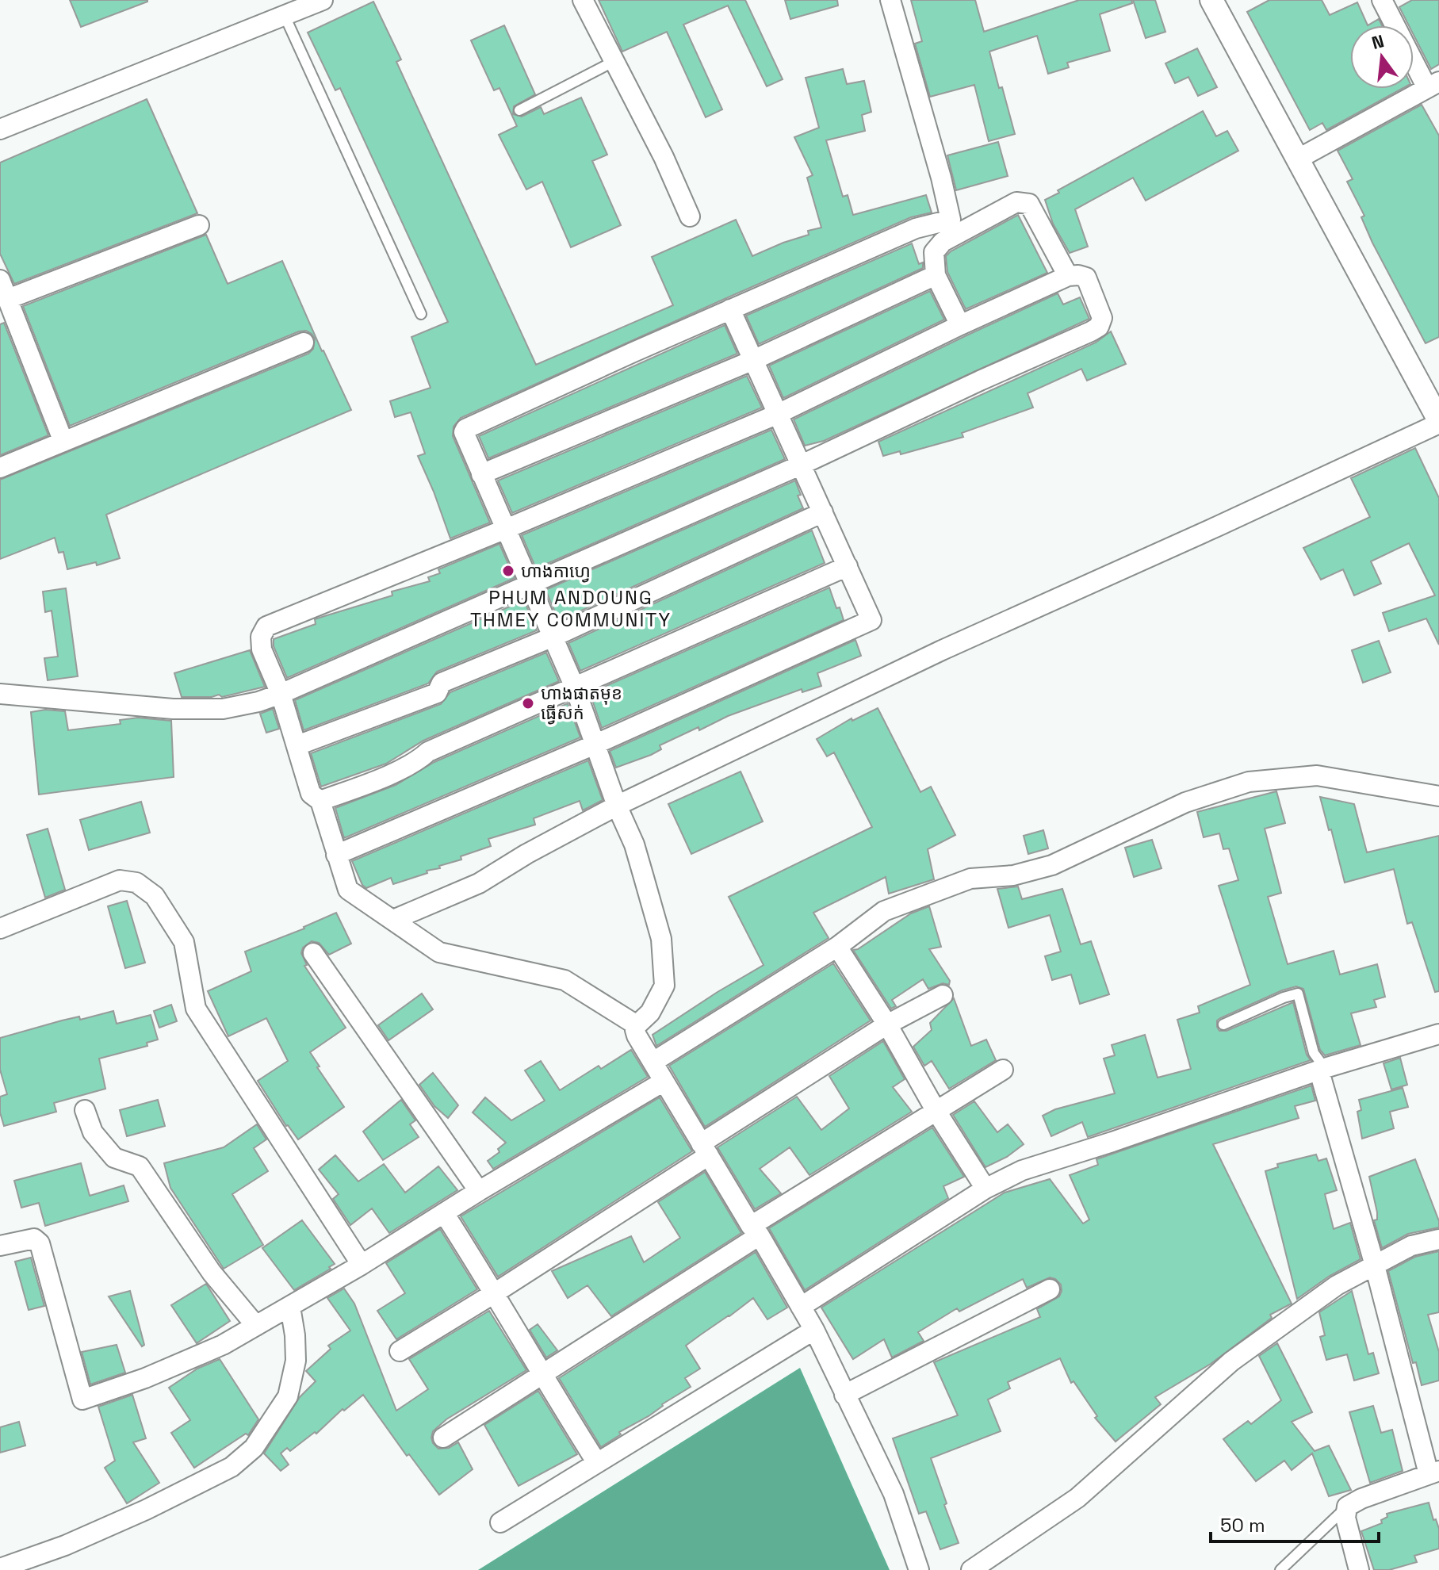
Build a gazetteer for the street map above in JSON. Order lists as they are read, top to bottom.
{
  "districts": ["PHUM ANDOUNG THMEY COMMUNITY"],
  "places": ["ហាងកាហ្វេ", "ហាងផាតមុខ ធ្វើសក់"],
  "scale_bar": "50 m",
  "north": "top"
}
